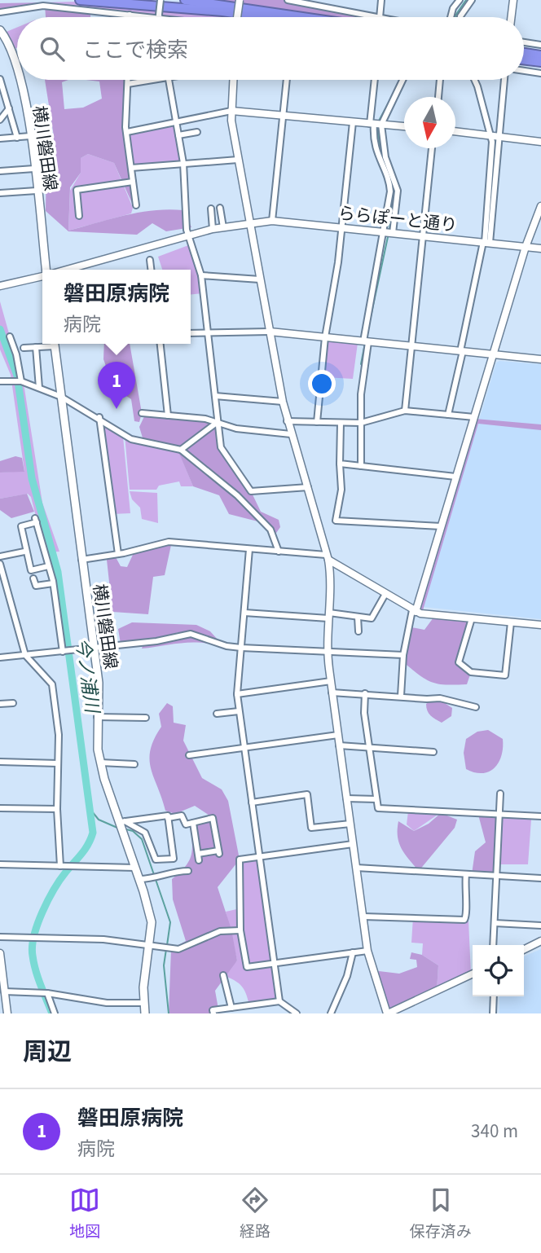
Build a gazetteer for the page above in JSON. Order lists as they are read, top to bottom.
{
  "streets": {
    "main road": ["横川磐田線"],
    "street": ["ららぽーと通り"]
  },
  "water": ["今ノ浦川"],
  "north": "bottom",
  "page": {
    "search": "ここで検索",
    "popup": ["磐田原病院", "病院"],
    "pins": "1",
    "heading": "周辺",
    "list": [
      {
        "mark": "1",
        "name": "磐田原病院",
        "note": "病院",
        "value": "340 m"
      }
    ],
    "nav": ["地図", "経路", "保存済み"]
  }
}
